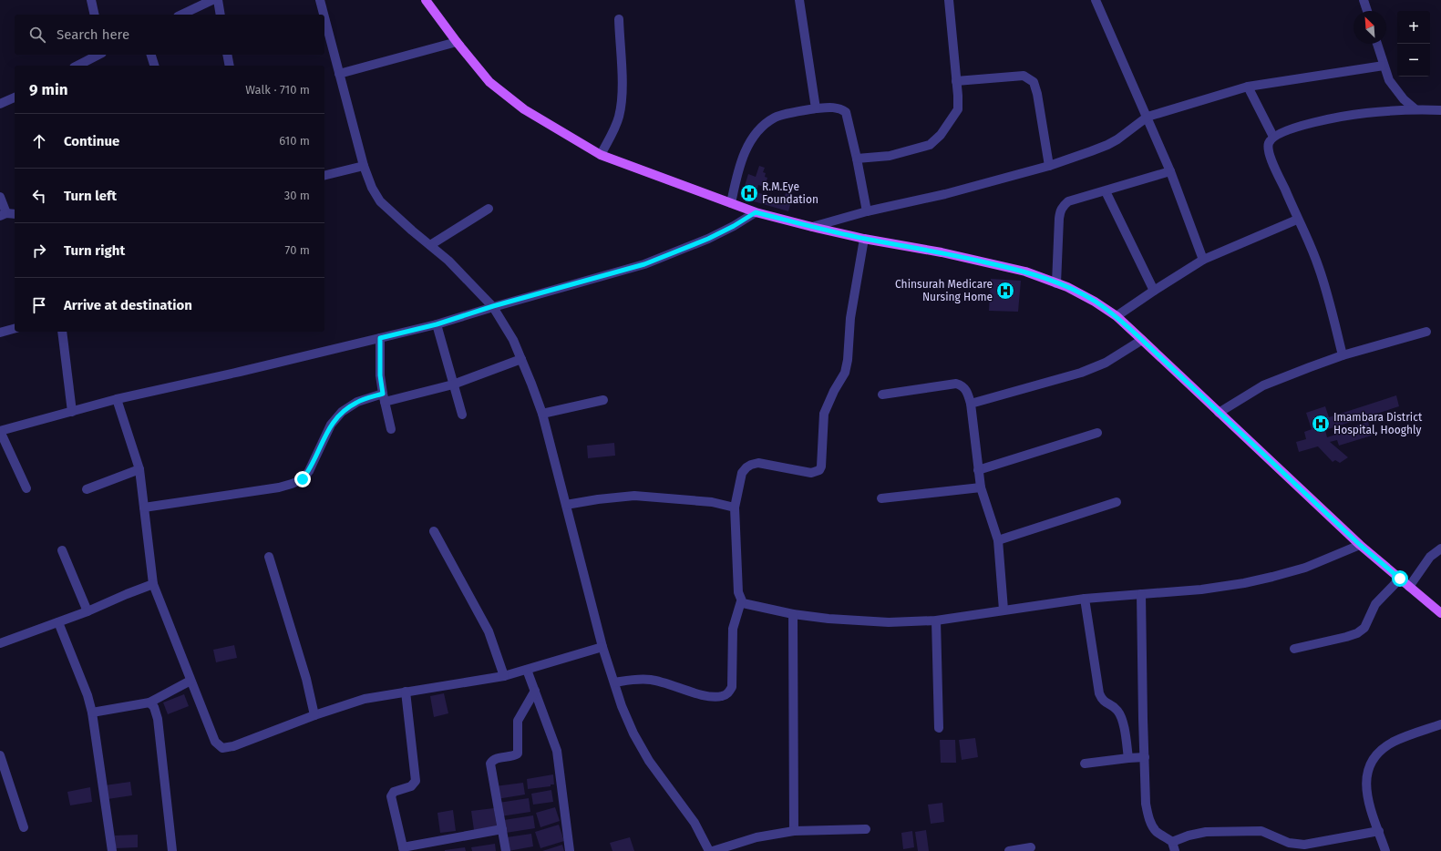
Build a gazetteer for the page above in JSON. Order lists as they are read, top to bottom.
{
  "places": {
    "hospital": ["R.M.Eye Foundation", "Chinsurah Medicare Nursing Home", "Imambara District Hospital, Hooghly"]
  },
  "north": "top left",
  "page": {
    "map_buttons": ["+", "−"],
    "search": "Search here",
    "heading": ["9 min", "Walk · 710 m"],
    "list": [
      ["Continue", "610 m"],
      ["Turn left", "30 m"],
      ["Turn right", "70 m"],
      "Arrive at destination"
    ]
  }
}
